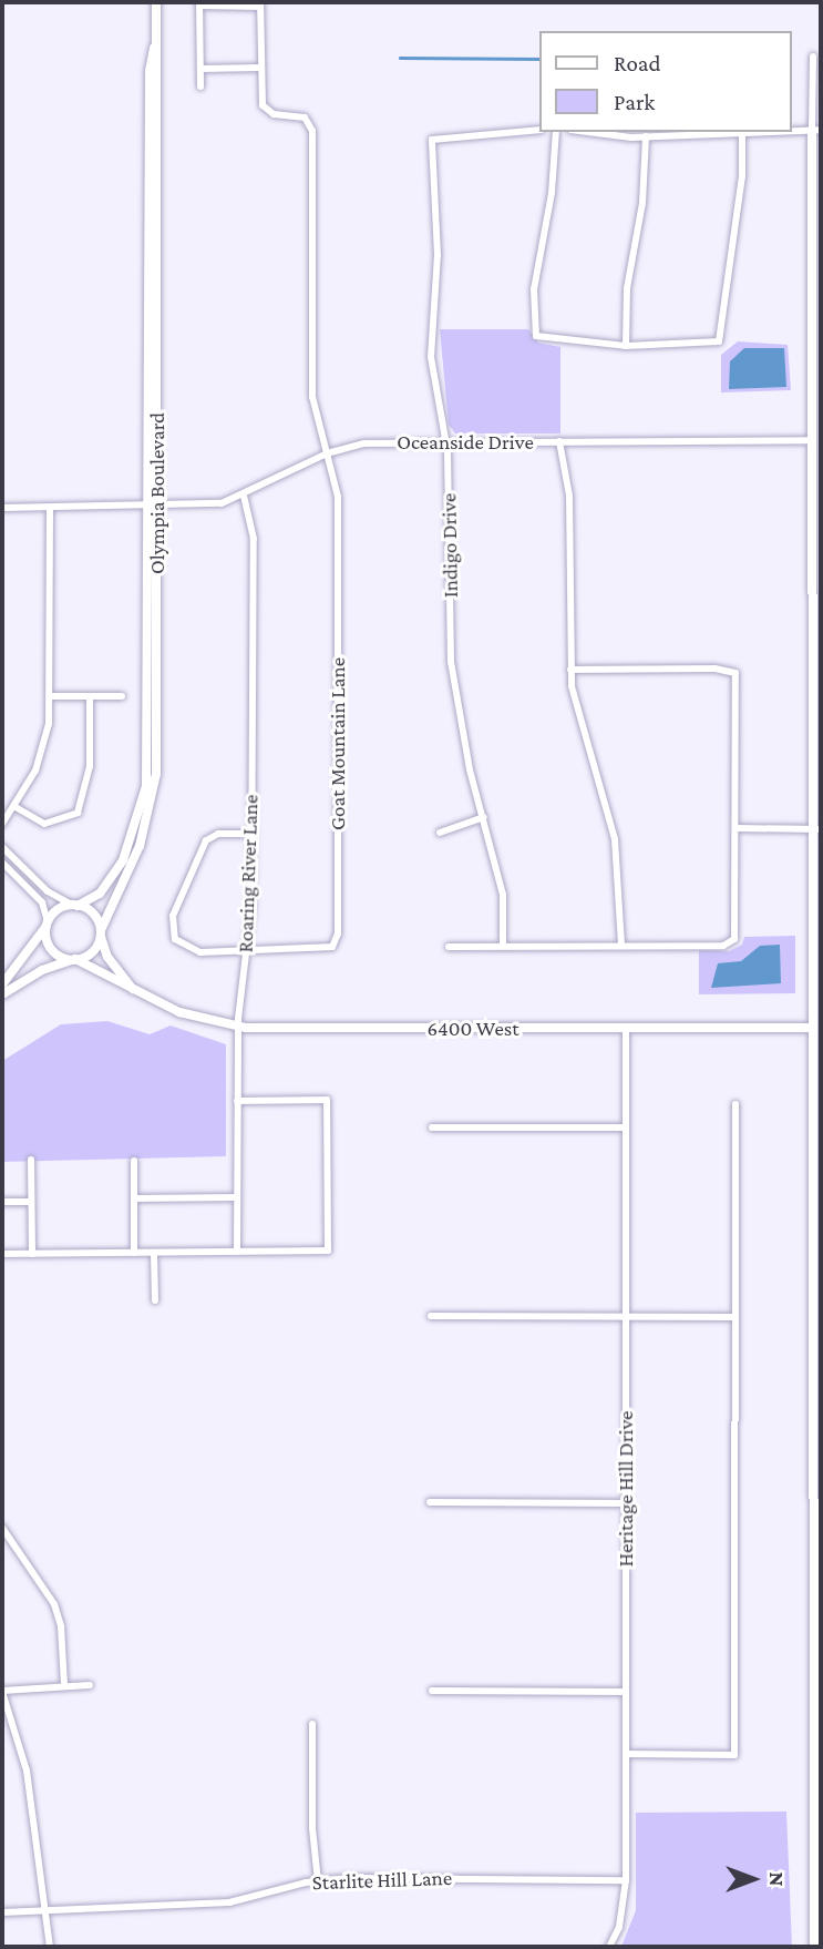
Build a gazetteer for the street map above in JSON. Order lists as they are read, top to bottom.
{
  "streets": {
    "street": [
      "Oceanside Drive",
      "Olympia Boulevard",
      "Indigo Drive",
      "Goat Mountain Lane",
      "Roaring River Lane",
      "6400 West",
      "Heritage Hill Drive",
      "Starlite Hill Lane"
    ]
  },
  "crossings": [
    ["Oceanside Drive", "Olympia Boulevard"],
    ["Oceanside Drive", "Indigo Drive"],
    ["Oceanside Drive", "Goat Mountain Lane"],
    ["Oceanside Drive", "Roaring River Lane"],
    ["Olympia Boulevard", "6400 West"],
    ["Goat Mountain Lane", "Roaring River Lane"],
    ["Roaring River Lane", "6400 West"],
    ["6400 West", "Heritage Hill Drive"],
    ["Heritage Hill Drive", "Starlite Hill Lane"]
  ],
  "legend": ["Road", "Park"],
  "north": "right"
}
